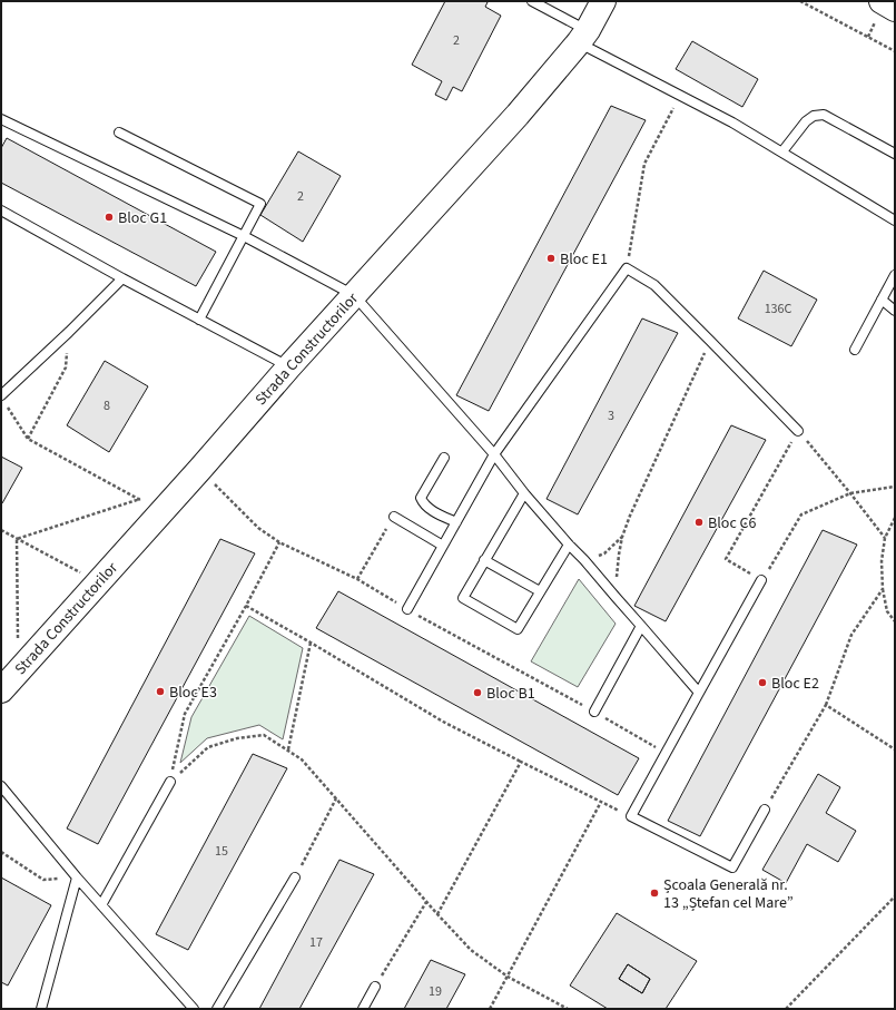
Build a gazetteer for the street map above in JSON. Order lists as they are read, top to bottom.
{
  "streets": {
    "street": ["Strada Constructorilor"]
  },
  "places": [
    "Bloc G1",
    "Bloc E1",
    "Bloc C6",
    "Bloc E2",
    "Bloc E3",
    "Bloc B1",
    "Școala Generală nr. 13 „Ștefan cel Mare”"
  ],
  "house_numbers": [
    "2",
    "2",
    "136C",
    "8",
    "3",
    "15",
    "17",
    "19"
  ]
}
